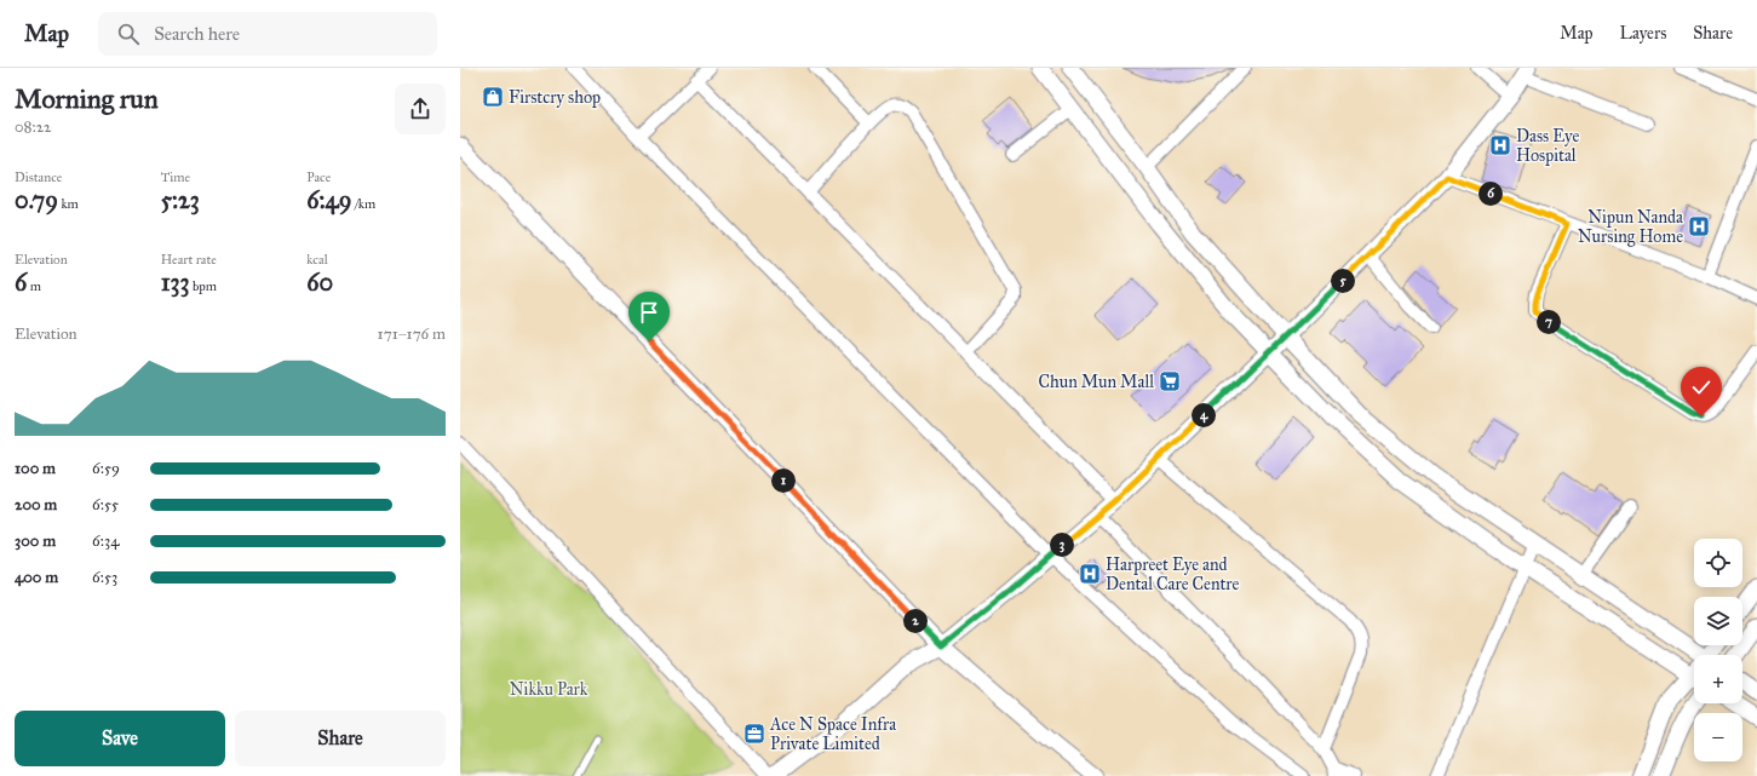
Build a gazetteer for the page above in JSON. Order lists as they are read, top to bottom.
{
  "parks": ["Nikku Park"],
  "places": {
    "shop": ["Firstcry shop"],
    "hospital": ["Dass Eye Hospital", "Nipun Nanda Nursing Home", "Harpreet Eye and Dental Care Centre"],
    "supermarket": ["Chun Mun Mall"],
    "office": ["Ace N Space Infra Private Limited"]
  },
  "page": {
    "header": "Map",
    "search": "Search here",
    "nav": ["Map", "Layers", "Share"],
    "heading": ["Morning run", "08:22"],
    "stats": [
      ["Distance", "0.79 km"],
      ["Time", "5:23"],
      ["Pace", "6:49 /km"],
      ["Elevation", "6 m"],
      ["Heart rate", "133 bpm"],
      ["kcal", "60"]
    ],
    "pins": [
      "6",
      "5",
      "7",
      "4",
      "1",
      "3",
      "2"
    ],
    "chart": ["Elevation", "171–176 m"],
    "list": [
      {
        "name": "100 m",
        "note": "6:59"
      },
      {
        "name": "200 m",
        "note": "6:55"
      },
      {
        "name": "300 m",
        "note": "6:34"
      },
      {
        "name": "400 m",
        "note": "6:53"
      }
    ],
    "map_buttons": ["+", "−"],
    "buttons": ["Save", "Share"]
  }
}
